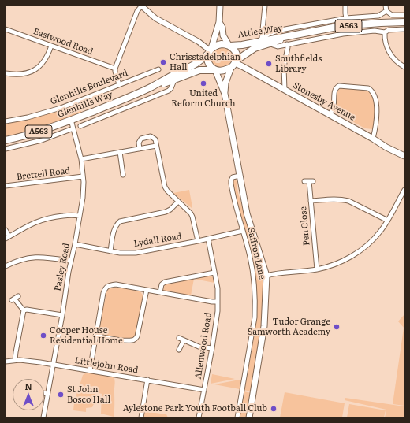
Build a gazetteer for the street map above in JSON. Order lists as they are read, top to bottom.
{
  "streets": {
    "highway": ["A563", "Attlee Way", "Glenhills Way"],
    "main road": ["Stonesby Avenue", "Saffron Lane"],
    "street": [
      "Eastwood Road",
      "Glenhills Boulevard",
      "Brettell Road",
      "Pen Close",
      "Lydall Road",
      "Pasley Road",
      "Allenwood Road",
      "Littlejohn Road"
    ]
  },
  "crossings": [
    ["A563", "Attlee Way"],
    ["A563", "Stonesby Avenue"],
    ["A563", "Glenhills Way"],
    ["A563", "Saffron Lane"],
    ["Attlee Way", "Stonesby Avenue"],
    ["Attlee Way", "Glenhills Way"],
    ["Attlee Way", "Saffron Lane"],
    ["Stonesby Avenue", "Glenhills Way"],
    ["Stonesby Avenue", "Saffron Lane"],
    ["Glenhills Way", "Saffron Lane"],
    ["Glenhills Way", "Pasley Road"],
    ["Brettell Road", "Pasley Road"],
    ["Lydall Road", "Saffron Lane"],
    ["Lydall Road", "Pasley Road"],
    ["Lydall Road", "Allenwood Road"],
    ["Pasley Road", "Littlejohn Road"],
    ["Allenwood Road", "Littlejohn Road"]
  ],
  "places": [
    "Chrisstadelphian Hall",
    "Southfields Library",
    "United Reform Church",
    "Tudor Grange Samworth Academy",
    "Cooper House Residential Home",
    "St John Bosco Hall",
    "Aylestone Park Youth Football Club"
  ],
  "north": "top"
}
